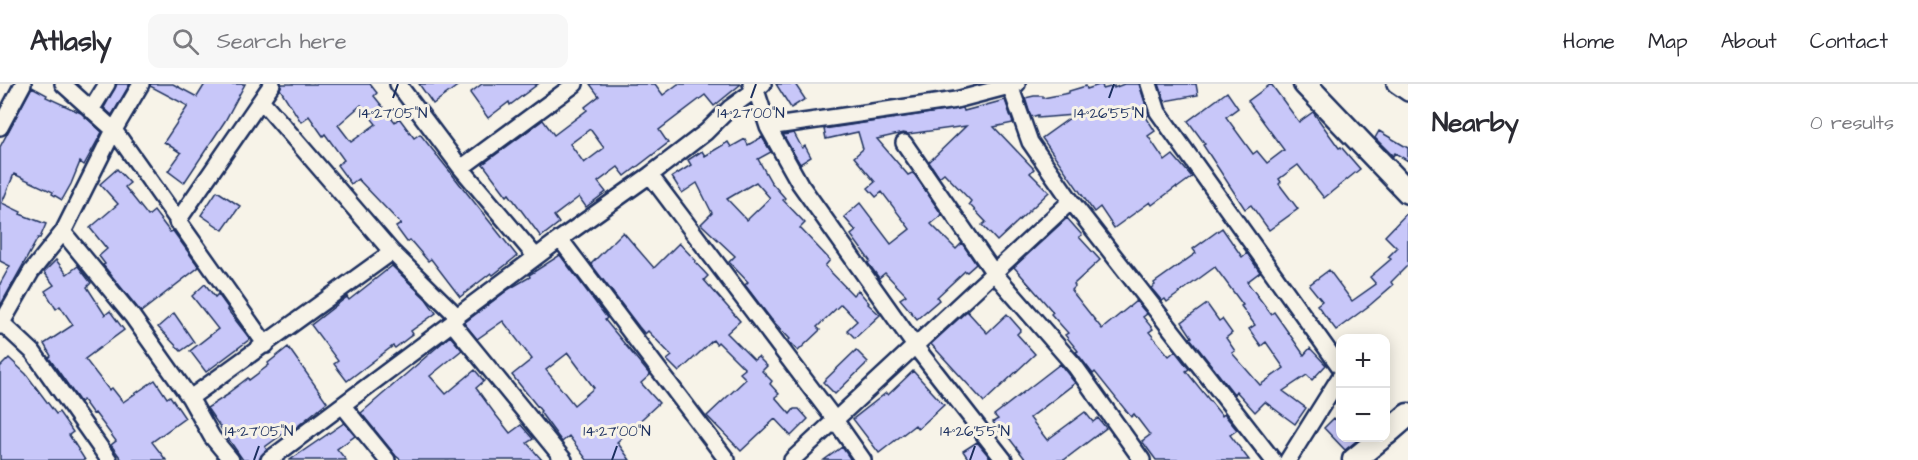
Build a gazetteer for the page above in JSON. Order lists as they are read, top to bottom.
{
  "page": {
    "header": "Atlasly",
    "search": "Search here",
    "nav": [
      "Home",
      "Map",
      "About",
      "Contact"
    ],
    "heading": ["Nearby", "0 results"],
    "map_buttons": ["+", "−"]
  },
  "coordinates": ["14°27'05\"N", "14°27'00\"N", "14°26'55\"N"]
}
